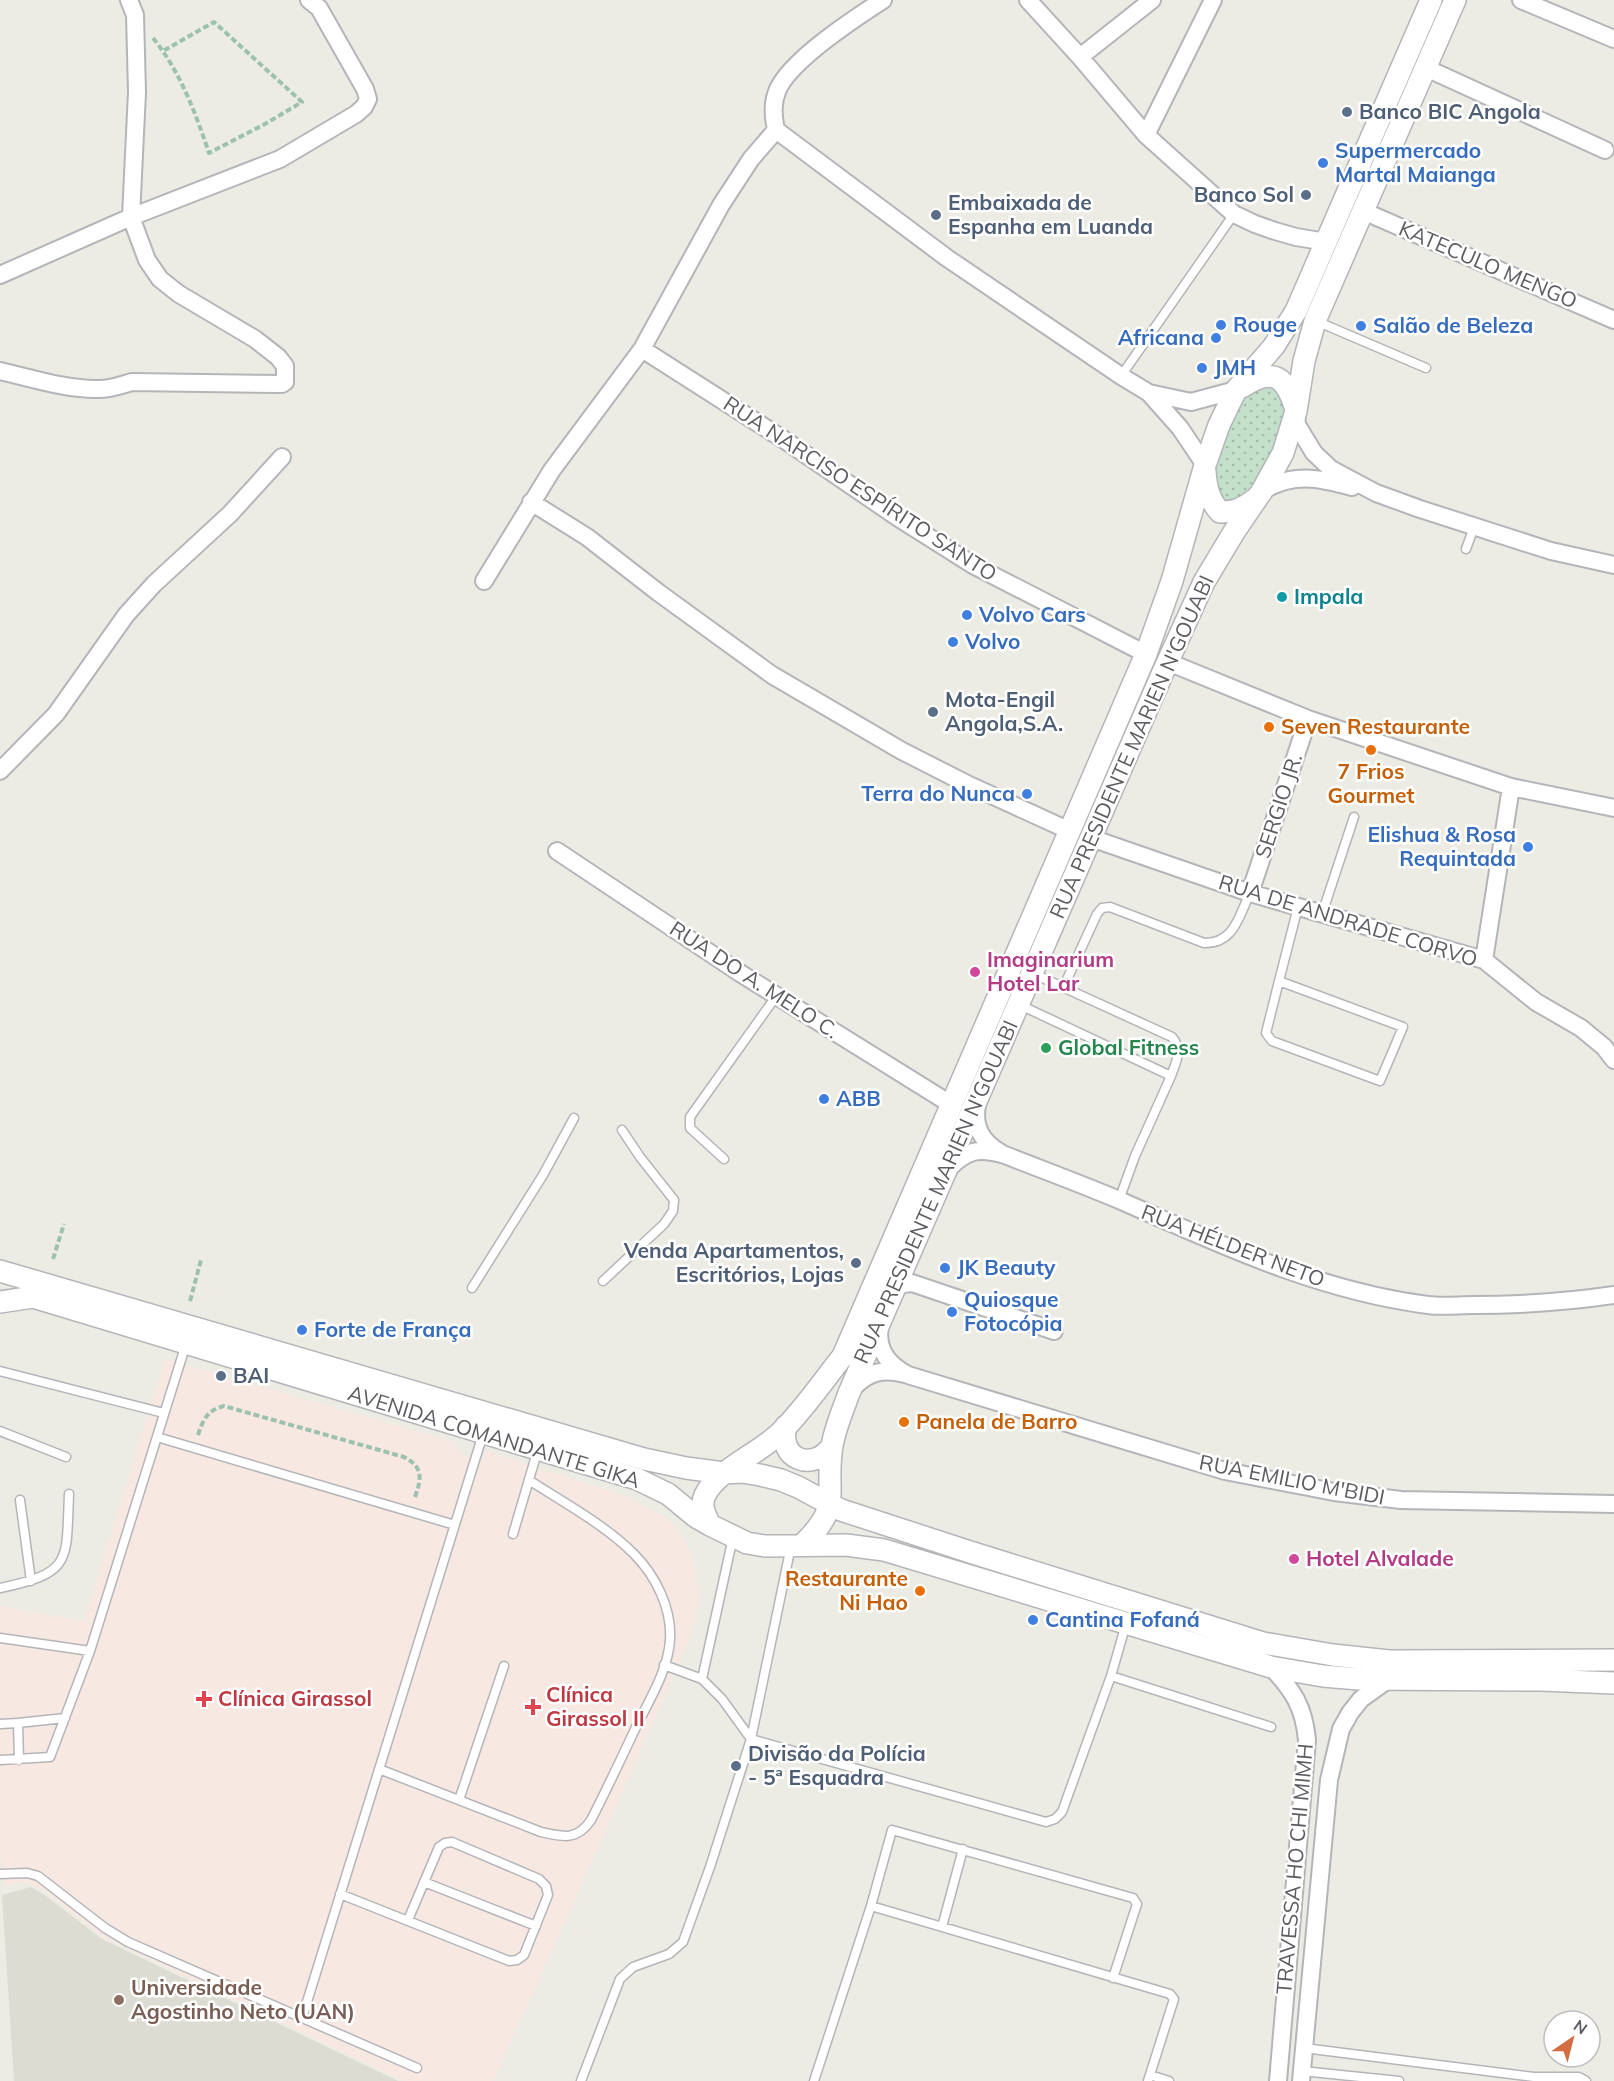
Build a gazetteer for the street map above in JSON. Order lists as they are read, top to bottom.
{
  "streets": {
    "street": [
      "KATECULO MENGO",
      "RUA NARCISO ESPÍRITO SANTO",
      "RUA PRESIDENTE MARIEN N'GOUABI",
      "SERGIO JR.",
      "RUA DE ANDRADE CORVO",
      "RUA DO A. MELO C.",
      "RUA HÉLDER NETO",
      "AVENIDA COMANDANTE GIKA",
      "RUA EMILIO M'BIDI",
      "TRAVESSA HO CHI MIMH"
    ]
  },
  "crossings": [
    ["KATECULO MENGO", "RUA PRESIDENTE MARIEN N'GOUABI"],
    ["RUA NARCISO ESPÍRITO SANTO", "RUA PRESIDENTE MARIEN N'GOUABI"],
    ["RUA PRESIDENTE MARIEN N'GOUABI", "RUA DE ANDRADE CORVO"],
    ["RUA PRESIDENTE MARIEN N'GOUABI", "RUA DO A. MELO C."],
    ["RUA PRESIDENTE MARIEN N'GOUABI", "RUA HÉLDER NETO"],
    ["RUA PRESIDENTE MARIEN N'GOUABI", "AVENIDA COMANDANTE GIKA"],
    ["RUA PRESIDENTE MARIEN N'GOUABI", "RUA EMILIO M'BIDI"],
    ["SERGIO JR.", "RUA DE ANDRADE CORVO"],
    ["AVENIDA COMANDANTE GIKA", "TRAVESSA HO CHI MIMH"]
  ],
  "places": {
    "other": [
      "Banco BIC Angola",
      "Supermercado Martal Maianga",
      "Banco Sol",
      "Embaixada de Espanha em Luanda",
      "Rouge",
      "Salão de Beleza",
      "Africana",
      "JMH",
      "Impala",
      "Volvo Cars",
      "Volvo",
      "Mota-Engil Angola,S.A.",
      "Seven Restaurante",
      "7 Frios Gourmet",
      "Terra do Nunca",
      "Elishua & Rosa Requintada",
      "Imaginarium Hotel Lar",
      "Global Fitness",
      "ABB",
      "Venda Apartamentos, Escritórios, Lojas",
      "JK Beauty",
      "Quiosque Fotocópia",
      "Forte de França",
      "BAI",
      "Panela de Barro",
      "Hotel Alvalade",
      "Restaurante Ni Hao",
      "Cantina Fofaná",
      "Divisão da Polícia - 5ª Esquadra",
      "Universidade Agostinho Neto (UAN)"
    ],
    "health": ["Clínica Girassol", "Clínica Girassol II"]
  },
  "north": "top right"
}
